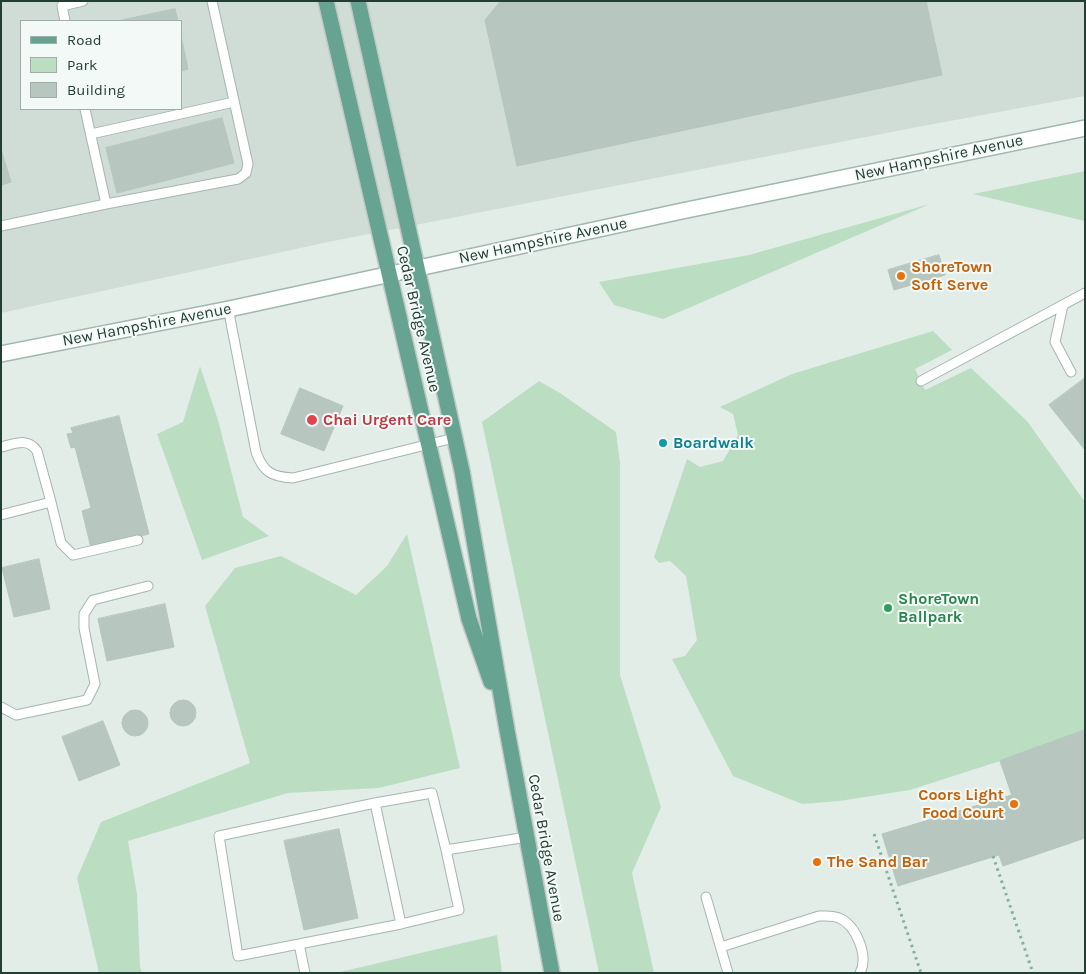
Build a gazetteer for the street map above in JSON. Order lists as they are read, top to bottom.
{
  "streets": {
    "main road": ["New Hampshire Avenue", "Cedar Bridge Avenue"]
  },
  "crossings": [
    ["New Hampshire Avenue", "Cedar Bridge Avenue"]
  ],
  "places": [
    "ShoreTown Soft Serve",
    "Chai Urgent Care",
    "Boardwalk",
    "ShoreTown Ballpark",
    "Coors Light Food Court",
    "The Sand Bar"
  ],
  "legend": ["Road", "Park", "Building"]
}
